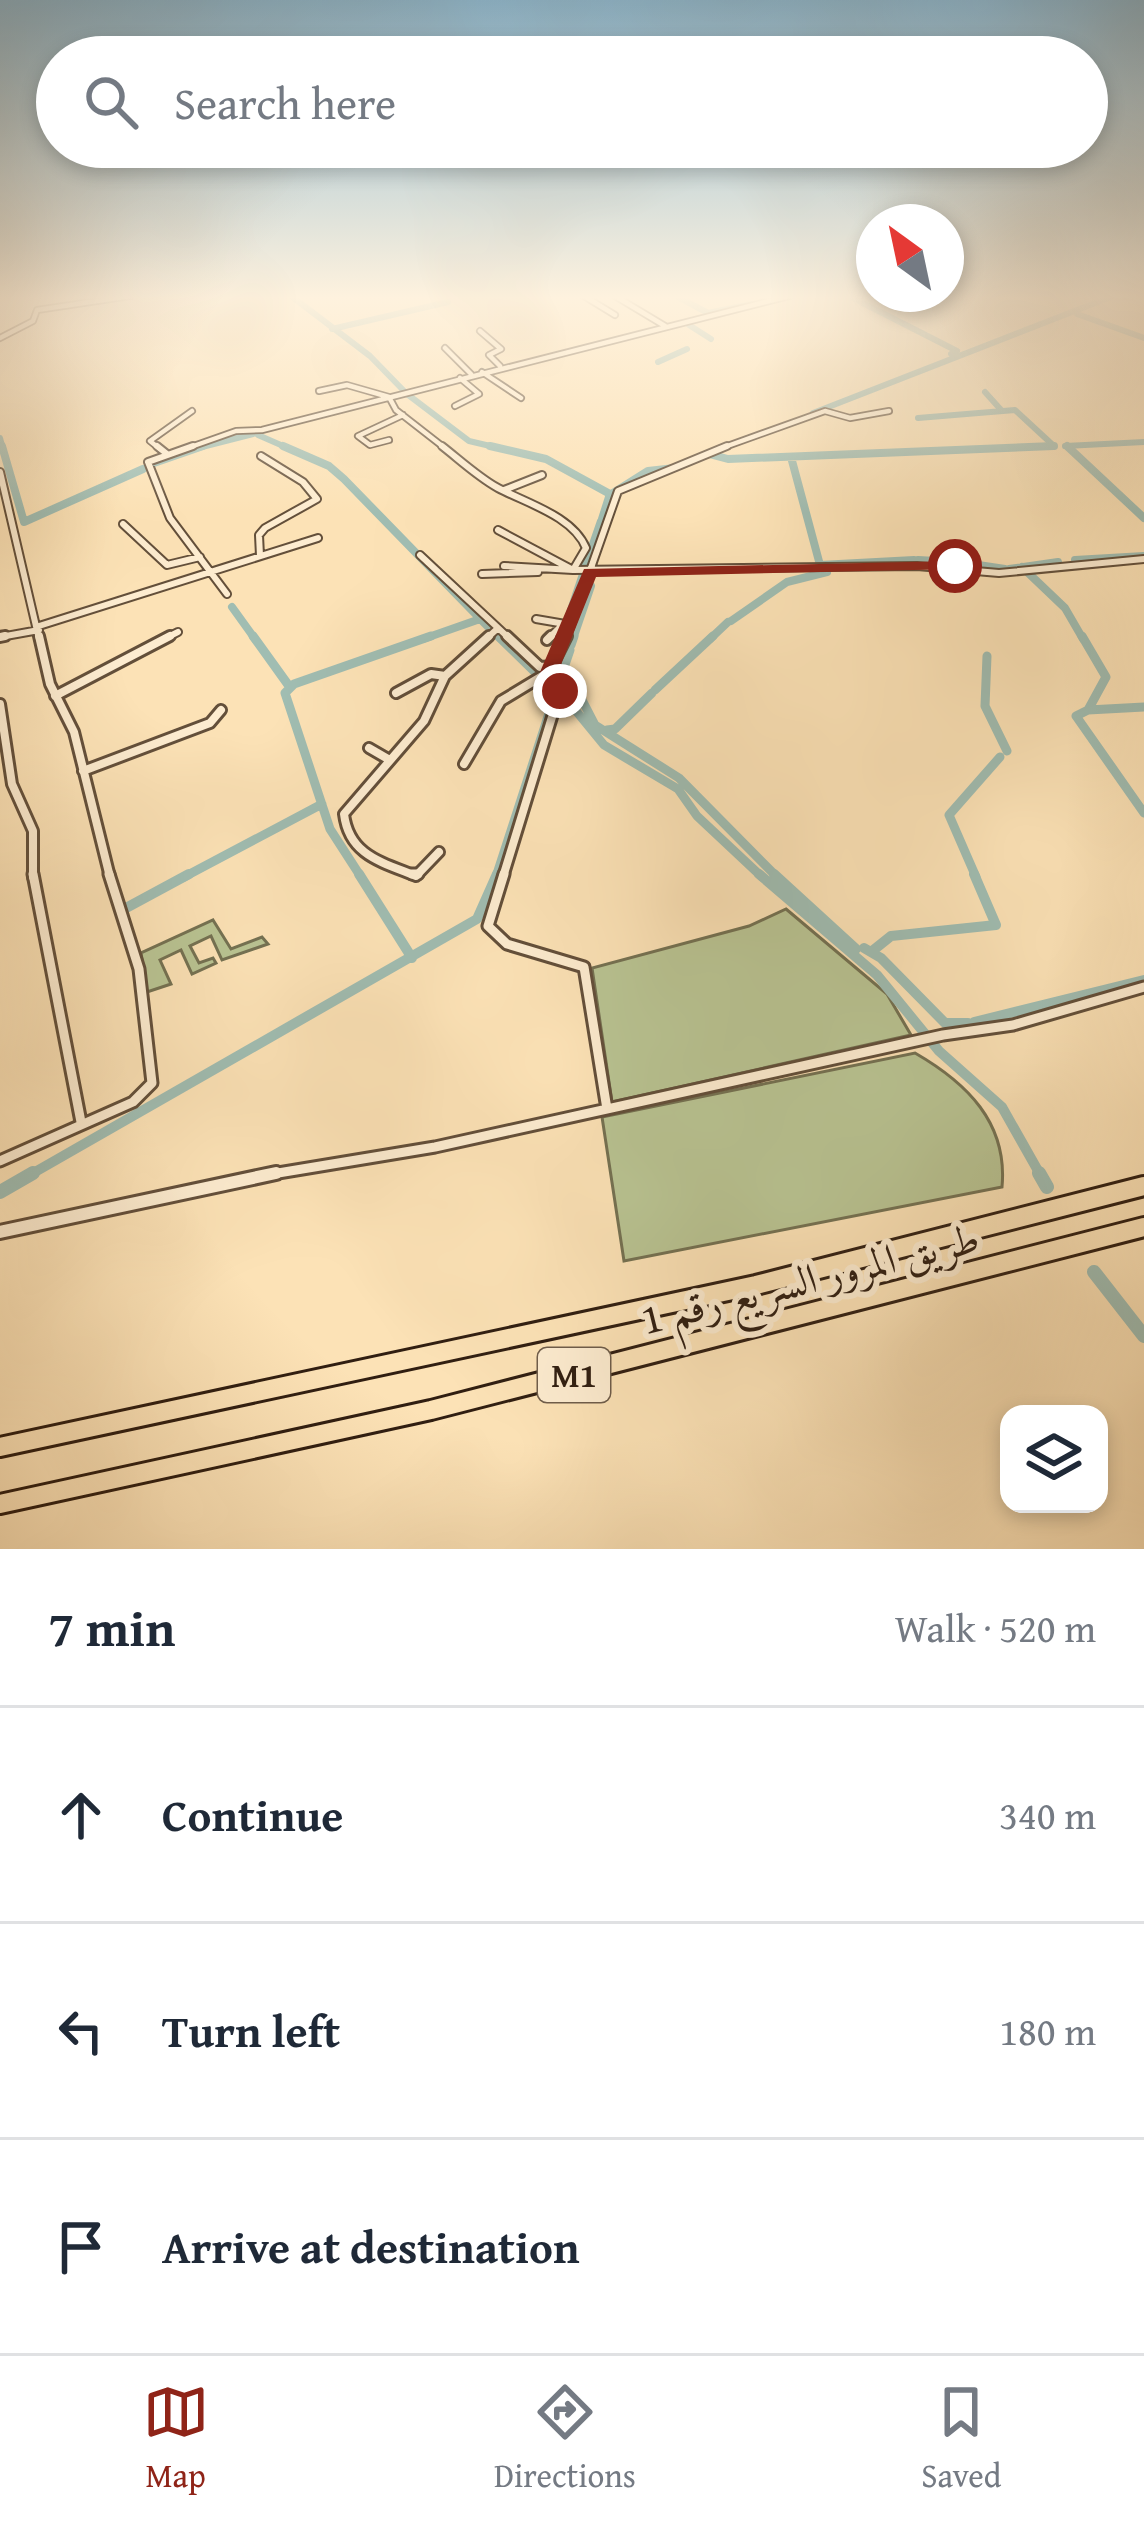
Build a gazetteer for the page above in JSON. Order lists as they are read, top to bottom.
{
  "streets": {
    "highway": ["طريق المرور السريع رقم 1", "M1"]
  },
  "north": "top left",
  "page": {
    "search": "Search here",
    "heading": ["7 min", "Walk · 520 m"],
    "list": [
      ["Continue", "340 m"],
      ["Turn left", "180 m"],
      "Arrive at destination"
    ],
    "nav": ["Map", "Directions", "Saved"]
  }
}
